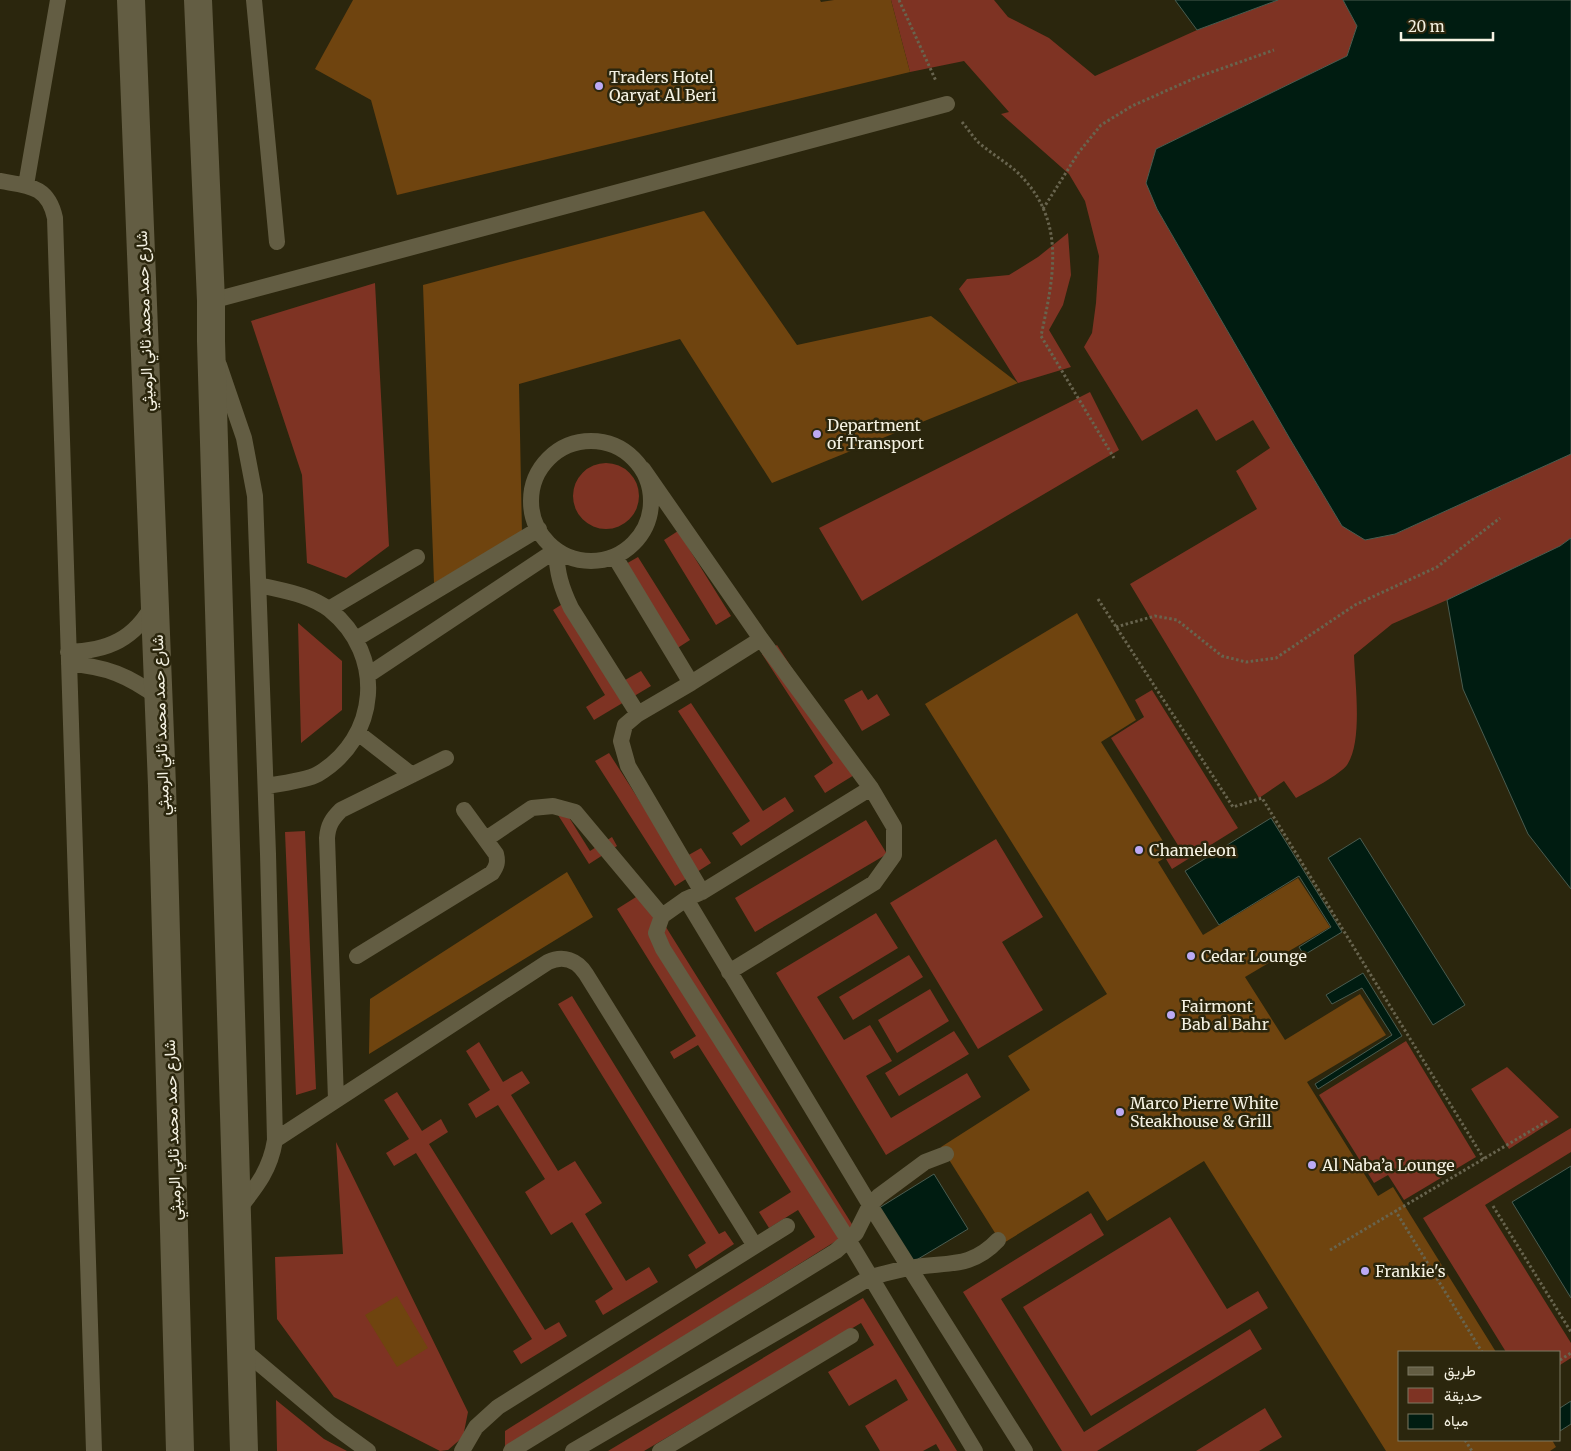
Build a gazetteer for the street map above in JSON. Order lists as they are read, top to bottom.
{
  "streets": {
    "main road": ["شارع حمد محمد ثاني الرميثي"]
  },
  "places": [
    "Traders Hotel Qaryat Al Beri",
    "Department of Transport",
    "Chameleon",
    "Cedar Lounge",
    "Fairmont Bab al Bahr",
    "Marco Pierre White Steakhouse & Grill",
    "Al Naba’a Lounge",
    "Frankie's"
  ],
  "legend": ["طريق", "حديقة", "مياه"],
  "scale_bar": "20 m"
}
